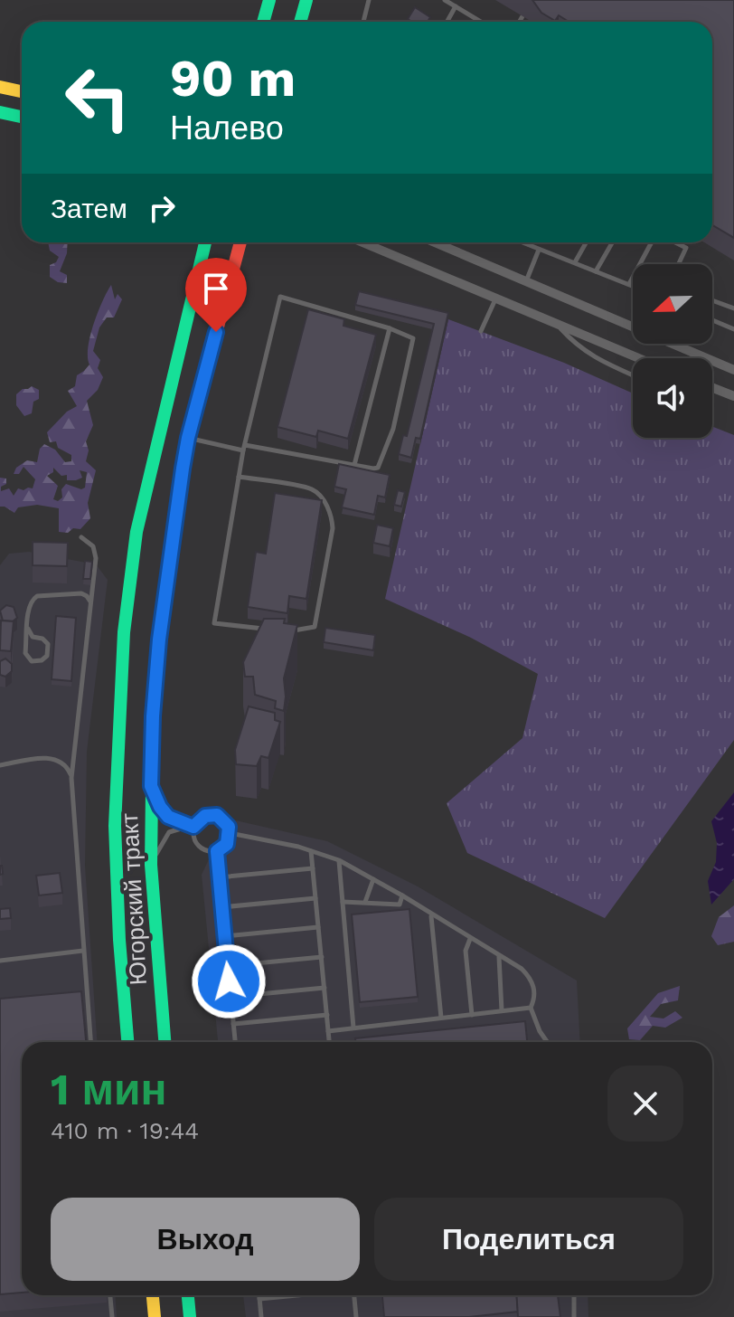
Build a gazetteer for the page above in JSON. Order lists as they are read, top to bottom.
{
  "streets": {
    "main road": ["Югорский тракт"]
  },
  "north": "left",
  "page": {
    "turn": ["90 m", "Налево"],
    "then": "Затем",
    "heading": ["1 мин", "410 m · 19:44"],
    "buttons": ["Выход", "Поделиться"]
  }
}
